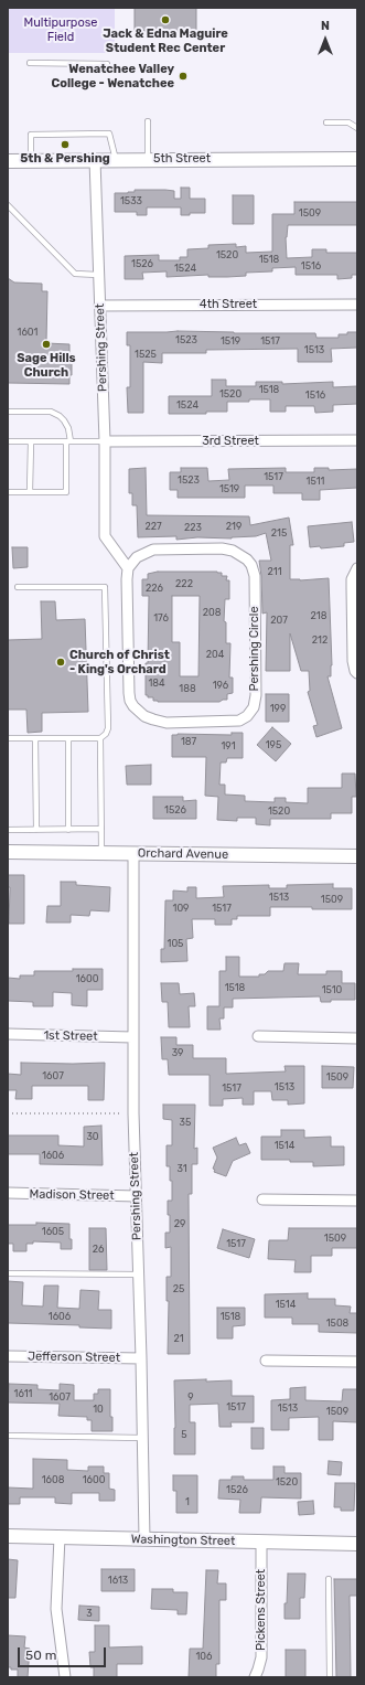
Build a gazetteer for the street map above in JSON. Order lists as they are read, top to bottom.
{
  "streets": {
    "street": [
      "5th Street",
      "4th Street",
      "Pershing Street",
      "3rd Street",
      "Pershing Circle",
      "Orchard Avenue",
      "1st Street",
      "Madison Street",
      "Jefferson Street",
      "Washington Street",
      "Pickens Street"
    ]
  },
  "crossings": [
    ["5th Street", "Pershing Street"],
    ["4th Street", "Pershing Street"],
    ["Pershing Street", "3rd Street"],
    ["Pershing Street", "Pershing Circle"],
    ["Pershing Street", "Orchard Avenue"],
    ["Pershing Street", "1st Street"],
    ["Pershing Street", "Madison Street"],
    ["Pershing Street", "Jefferson Street"],
    ["Pershing Street", "Washington Street"],
    ["Washington Street", "Pickens Street"]
  ],
  "parks": ["Multipurpose Field"],
  "places": [
    "Jack & Edna Maguire Student Rec Center",
    "Wenatchee Valley College - Wenatchee",
    "5th & Pershing",
    "Sage Hills Church",
    "Church of Christ - King's Orchard"
  ],
  "house_numbers": [
    "1533",
    "1509",
    "1520",
    "1518",
    "1526",
    "1516",
    "1524",
    "1601",
    "1523",
    "1519",
    "1517",
    "1513",
    "1525",
    "1518",
    "1520",
    "1516",
    "1524",
    "1517",
    "1523",
    "1511",
    "1519",
    "227",
    "219",
    "223",
    "215",
    "211",
    "222",
    "226",
    "208",
    "218",
    "176",
    "207",
    "212",
    "204",
    "184",
    "196",
    "188",
    "199",
    "187",
    "195",
    "191",
    "1526",
    "1520",
    "1513",
    "1509",
    "109",
    "1517",
    "105",
    "1600",
    "1518",
    "1510",
    "39",
    "1607",
    "1509",
    "1513",
    "1517",
    "35",
    "30",
    "1514",
    "1606",
    "31",
    "29",
    "1605",
    "1509",
    "1517",
    "26",
    "25",
    "1514",
    "1606",
    "1518",
    "1508",
    "21",
    "1611",
    "1607",
    "9",
    "1517",
    "1513",
    "10",
    "1509",
    "5",
    "1608",
    "1600",
    "1520",
    "1526",
    "1",
    "1613",
    "3",
    "106"
  ],
  "scale_bar": "50 m",
  "north": "top"
}
